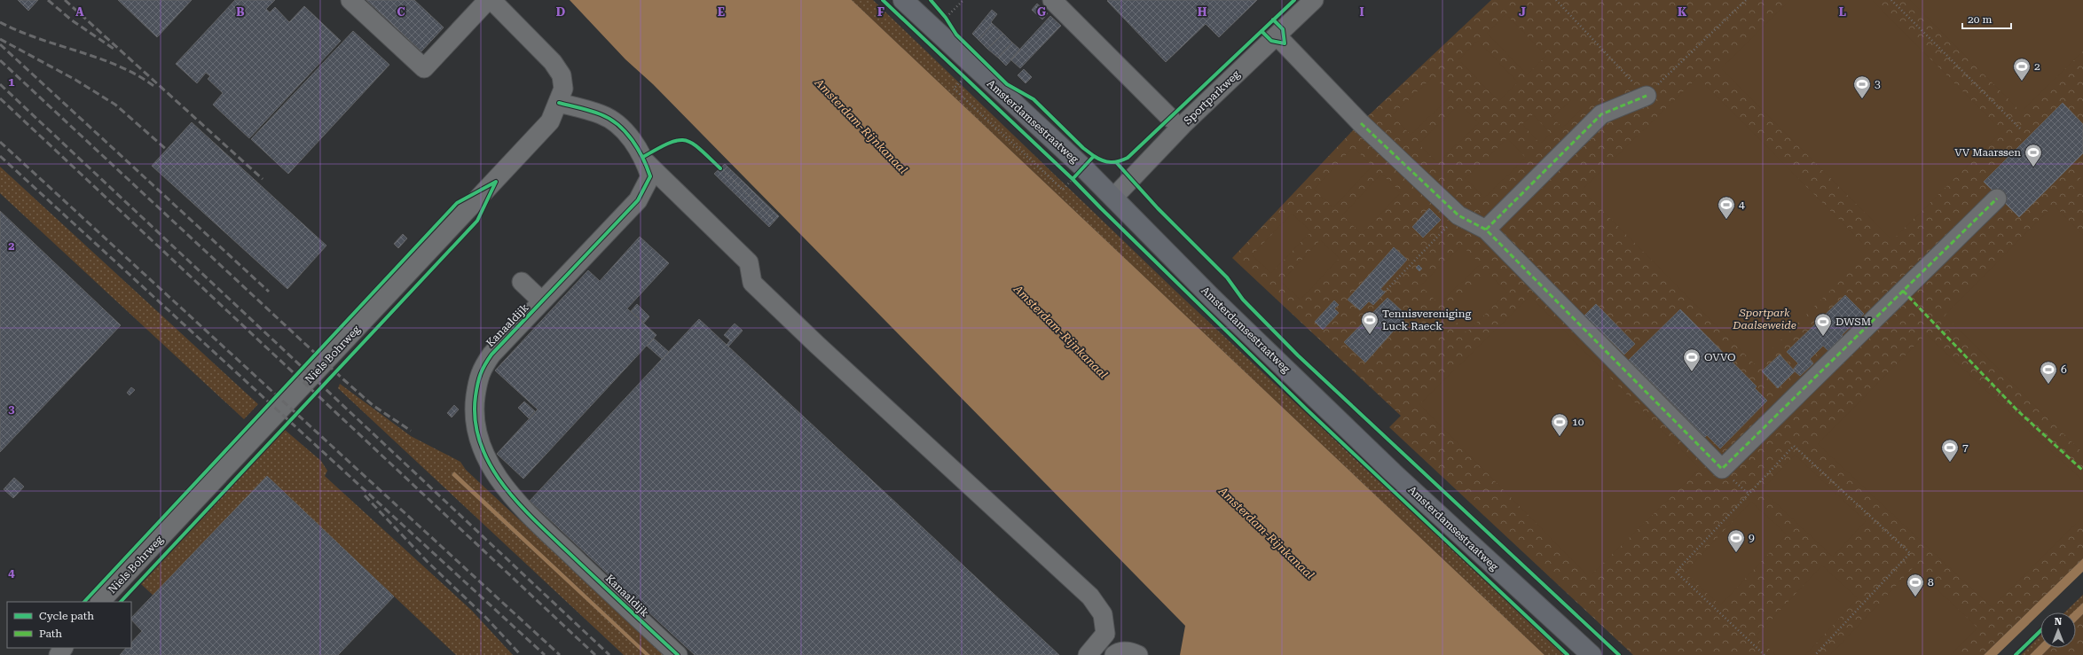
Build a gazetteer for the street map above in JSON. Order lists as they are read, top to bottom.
{
  "streets": {
    "main road": ["Amsterdamsestraatweg"],
    "street": ["Sportparkweg", "Kanaaldijk", "Niels Bohrweg"]
  },
  "crossings": [
    ["Sportparkweg", "Amsterdamsestraatweg"],
    ["Kanaaldijk", "Niels Bohrweg"]
  ],
  "water": ["Amsterdam-Rijnkanaal"],
  "parks": ["Sportpark Daalseweide"],
  "places": {
    "sports": [
      "2",
      "3",
      "VV Maarssen",
      "4",
      "Tennisvereniging Luck Raeck",
      "DWSM",
      "OVVO",
      "6",
      "10",
      "7",
      "9",
      "8"
    ]
  },
  "legend": ["Cycle path", "Path"],
  "scale_bar": "20 m",
  "north": "top",
  "grid": {
    "columns": [
      "A",
      "B",
      "C",
      "D",
      "E",
      "F",
      "G",
      "H",
      "I",
      "J",
      "K",
      "L"
    ],
    "rows": [
      "1",
      "2",
      "3",
      "4"
    ]
  }
}
